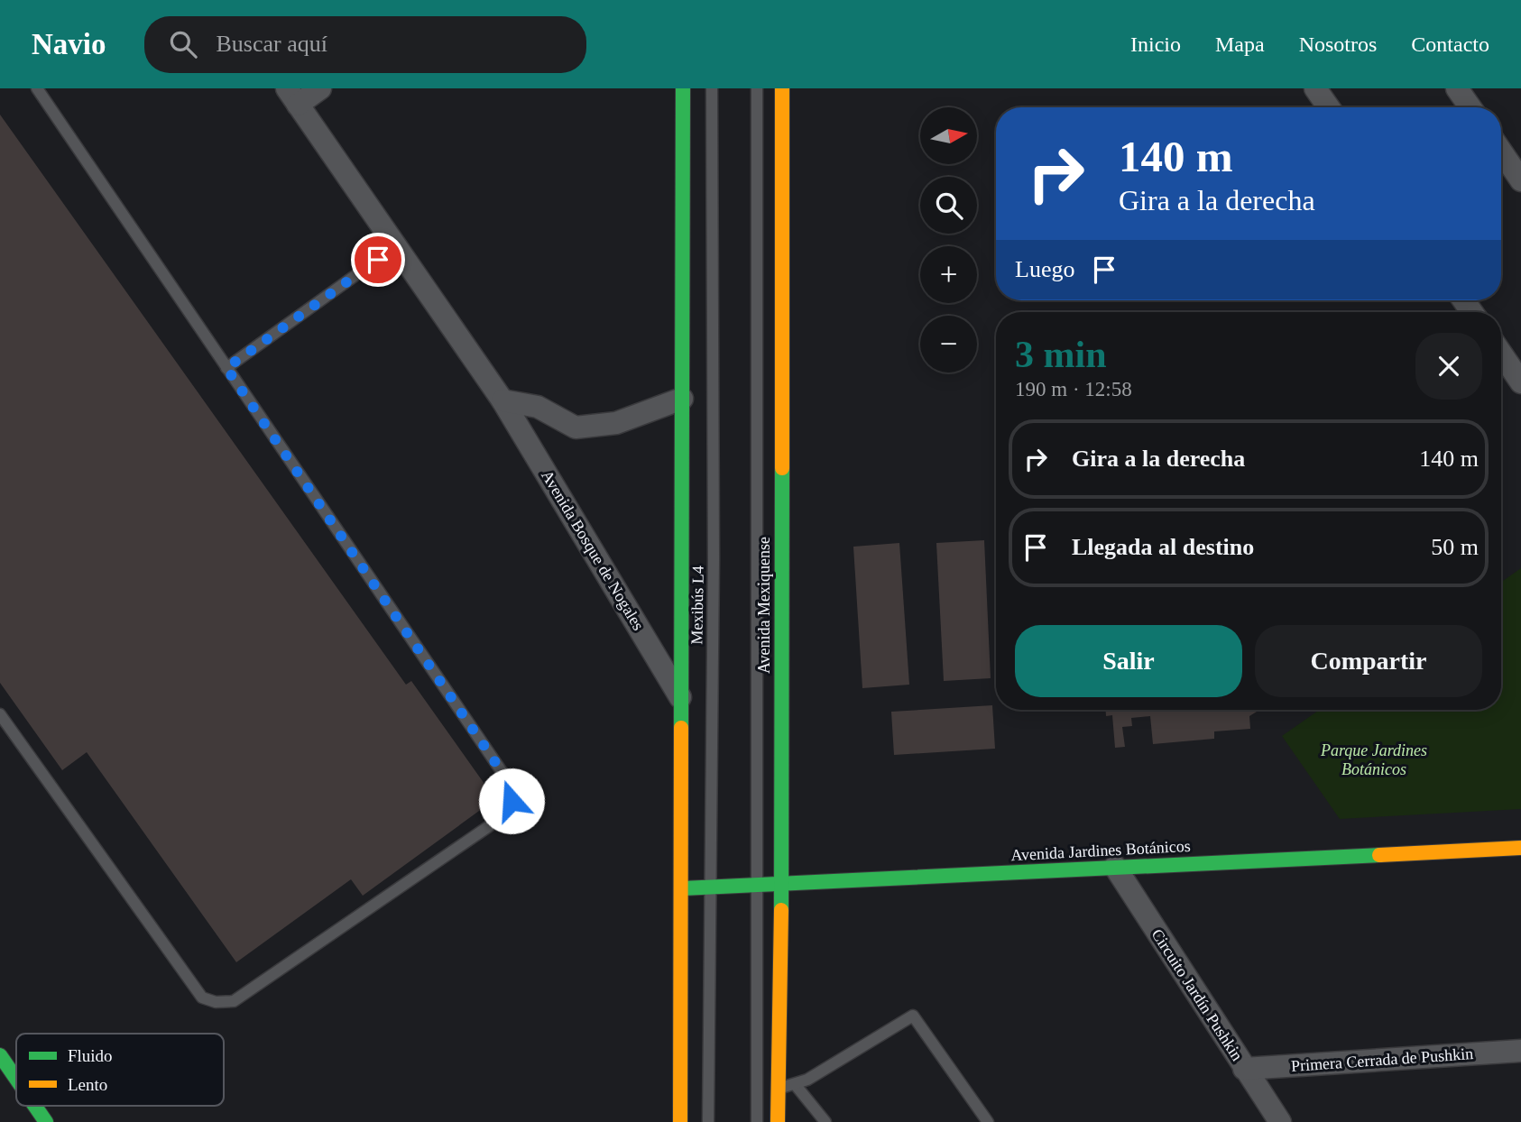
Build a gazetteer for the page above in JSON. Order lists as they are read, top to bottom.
{
  "streets": {
    "main road": ["Avenida Mexiquense", "Avenida Jardines Botánicos"],
    "street": ["Avenida Bosque de Nogales", "Circuito Jardín Pushkin", "Primera Cerrada de Pushkin"],
    "lane": ["Mexibús L4"]
  },
  "crossings": [
    ["Mexibús L4", "Avenida Jardines Botánicos"],
    ["Avenida Mexiquense", "Avenida Jardines Botánicos"],
    ["Avenida Jardines Botánicos", "Circuito Jardín Pushkin"],
    ["Circuito Jardín Pushkin", "Primera Cerrada de Pushkin"]
  ],
  "parks": ["Parque Jardines Botánicos"],
  "legend": ["Fluido", "Lento"],
  "north": "right",
  "page": {
    "header": "Navio",
    "search": "Buscar aquí",
    "nav": [
      "Inicio",
      "Mapa",
      "Nosotros",
      "Contacto"
    ],
    "map_buttons": ["+", "−"],
    "turn": ["140 m", "Gira a la derecha"],
    "then": "Luego",
    "heading": ["3 min", "190 m · 12:58"],
    "list": [
      {
        "name": "Gira a la derecha",
        "value": "140 m"
      },
      {
        "name": "Llegada al destino",
        "value": "50 m"
      }
    ],
    "buttons": ["Salir", "Compartir"]
  }
}
